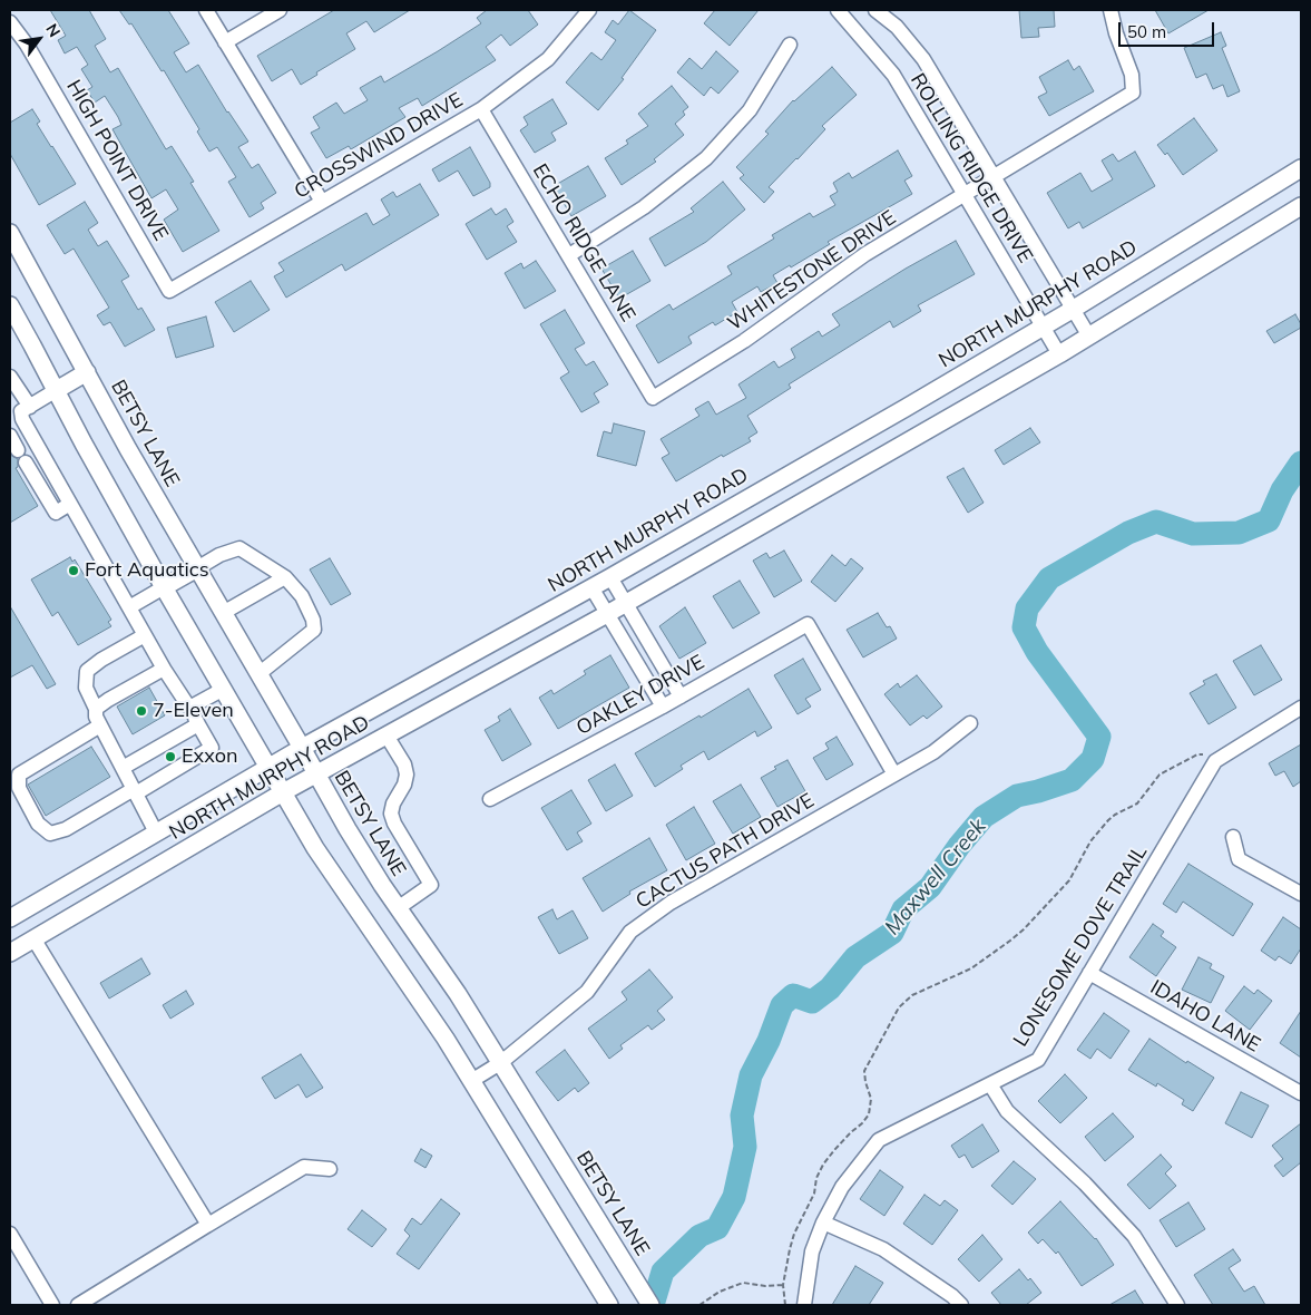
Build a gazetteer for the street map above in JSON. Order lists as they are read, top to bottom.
{
  "streets": {
    "main road": ["NORTH MURPHY ROAD", "BETSY LANE"],
    "street": [
      "CROSSWIND DRIVE",
      "HIGH POINT DRIVE",
      "ROLLING RIDGE DRIVE",
      "ECHO RIDGE LANE",
      "WHITESTONE DRIVE",
      "OAKLEY DRIVE",
      "CACTUS PATH DRIVE",
      "LONESOME DOVE TRAIL",
      "IDAHO LANE"
    ]
  },
  "crossings": [
    ["CROSSWIND DRIVE", "HIGH POINT DRIVE"],
    ["CROSSWIND DRIVE", "ECHO RIDGE LANE"],
    ["ROLLING RIDGE DRIVE", "WHITESTONE DRIVE"],
    ["ROLLING RIDGE DRIVE", "NORTH MURPHY ROAD"],
    ["ECHO RIDGE LANE", "WHITESTONE DRIVE"],
    ["NORTH MURPHY ROAD", "BETSY LANE"],
    ["BETSY LANE", "CACTUS PATH DRIVE"],
    ["OAKLEY DRIVE", "CACTUS PATH DRIVE"],
    ["LONESOME DOVE TRAIL", "IDAHO LANE"]
  ],
  "water": ["Maxwell Creek"],
  "places": ["Fort Aquatics", "7-Eleven", "Exxon"],
  "scale_bar": "50 m",
  "north": "top right"
}
